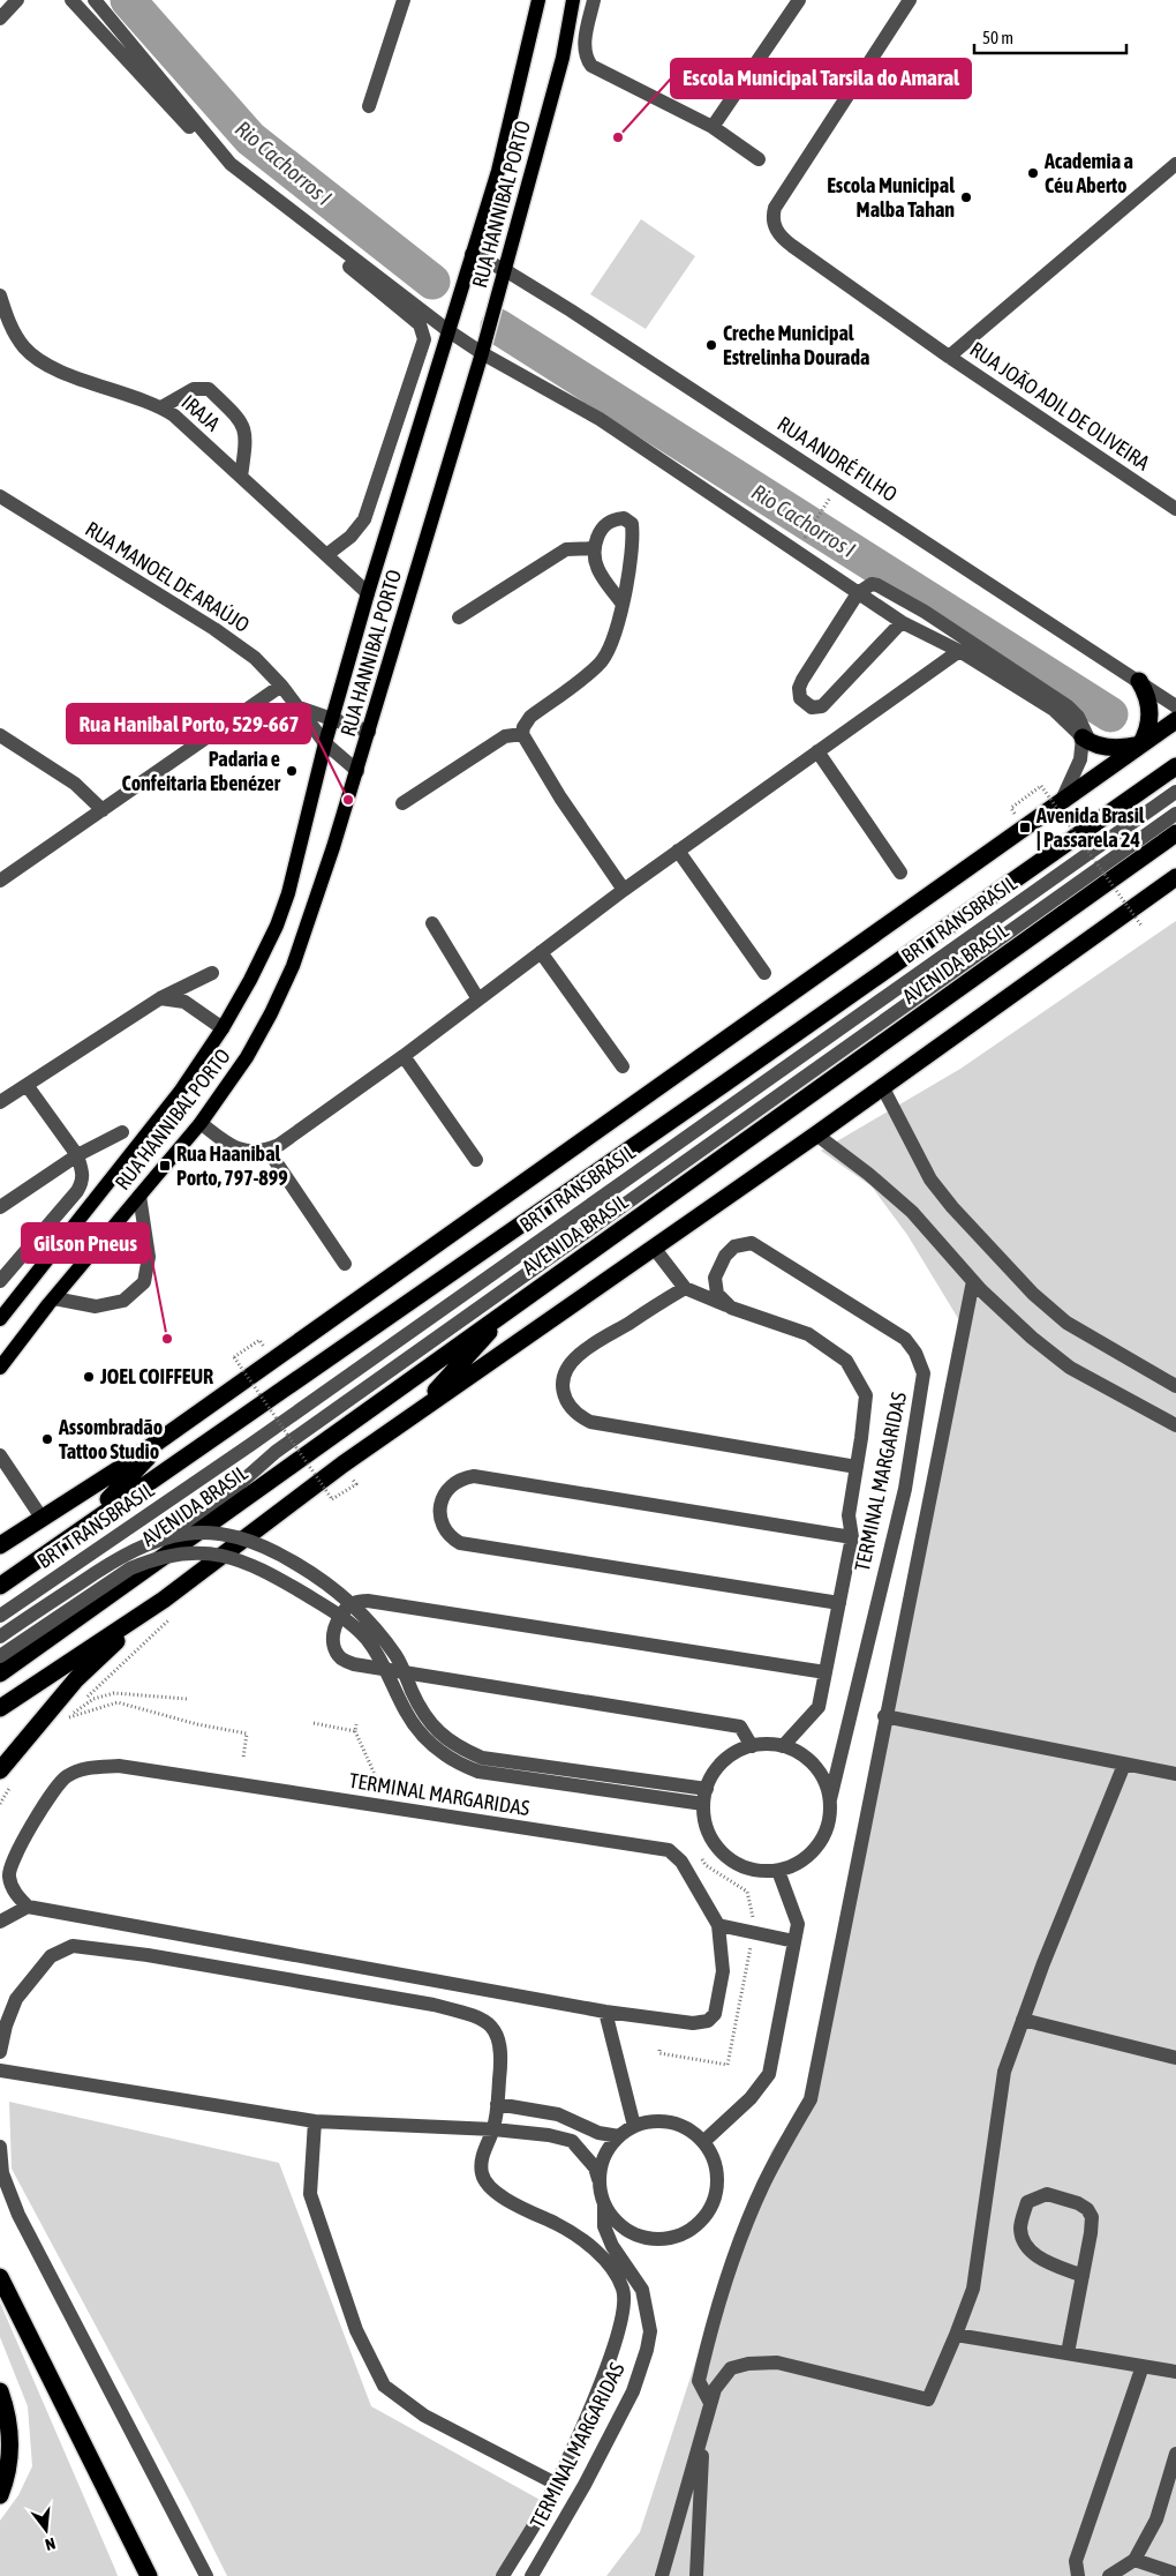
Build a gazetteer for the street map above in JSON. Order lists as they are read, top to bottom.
{
  "streets": {
    "highway": ["AVENIDA BRASIL"],
    "main road": ["RUA HANNIBAL PORTO"],
    "street": [
      "RUA JOÃO ADIL DE OLIVEIRA",
      "IRAJA",
      "RUA ANDRÉ FILHO",
      "RUA MANOEL DE ARAÚJO",
      "BRT TRANSBRASIL",
      "TERMINAL MARGARIDAS"
    ]
  },
  "crossings": [
    ["RUA HANNIBAL PORTO", "IRAJA"],
    ["RUA HANNIBAL PORTO", "RUA ANDRÉ FILHO"],
    ["RUA HANNIBAL PORTO", "RUA MANOEL DE ARAÚJO"],
    ["BRT TRANSBRASIL", "AVENIDA BRASIL"]
  ],
  "water": ["Rio Cachorros I"],
  "places": {
    "other": [
      "Escola Municipal Tarsila do Amaral",
      "Academia a Céu Aberto",
      "Escola Municipal Malba Tahan",
      "Creche Municipal Estrelinha Dourada",
      "Padaria e Confeitaria Ebenézer",
      "Rua Hanibal Porto, 529-667",
      "Gilson Pneus",
      "JOEL COIFFEUR",
      "Assombradão Tattoo Studio"
    ],
    "transit": ["Avenida Brasil | Passarela 24", "Rua Haanibal Porto, 797-899"]
  },
  "scale_bar": "50 m",
  "north": "bottom"
}
